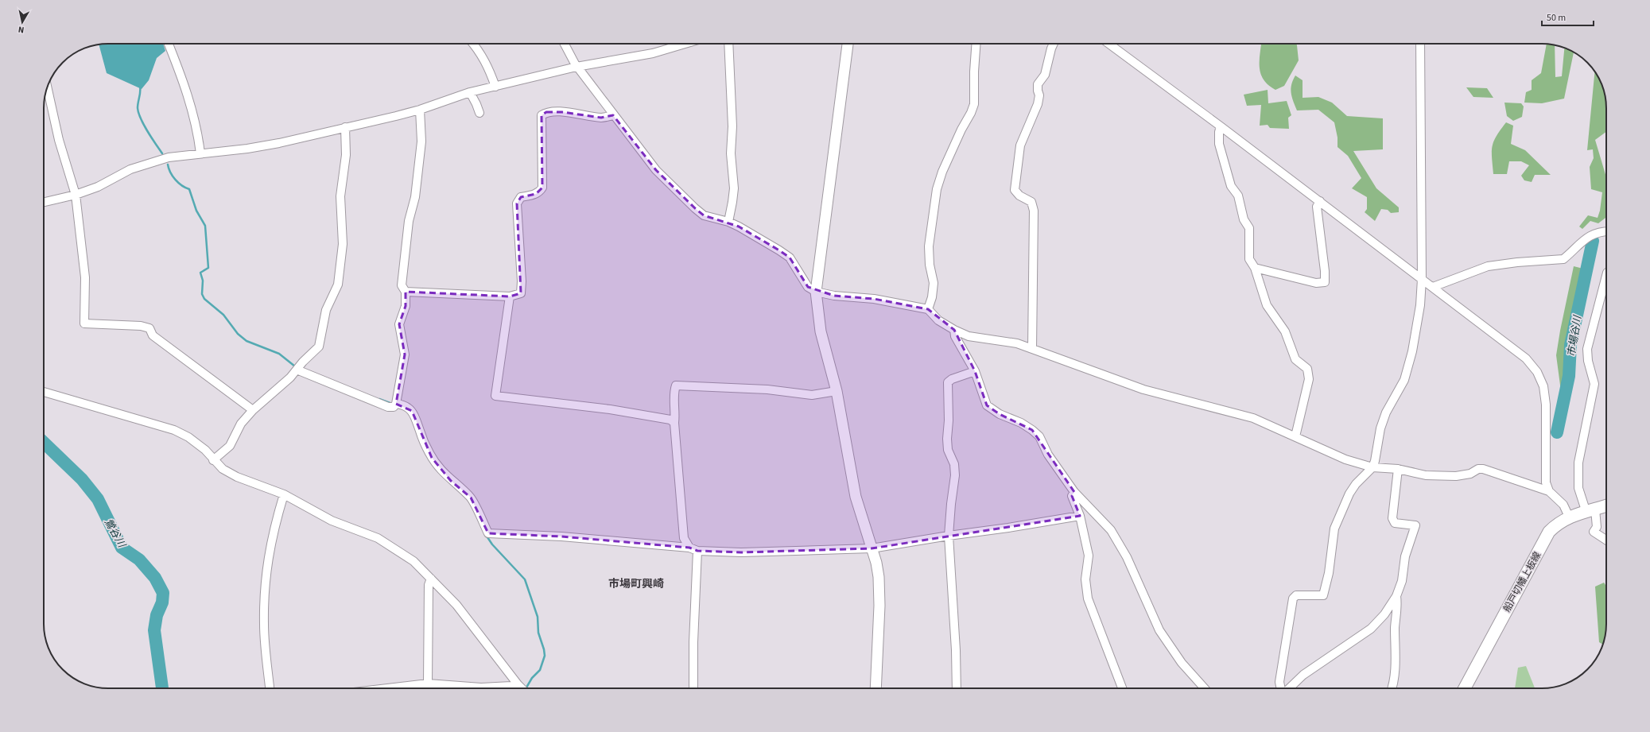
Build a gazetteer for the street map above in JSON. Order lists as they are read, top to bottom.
{
  "streets": {
    "main road": ["船戸切幡上板線"]
  },
  "districts": ["市場町興崎"],
  "water": ["市場谷川", "鶯谷川"],
  "scale_bar": "50 m",
  "north": "bottom"
}
